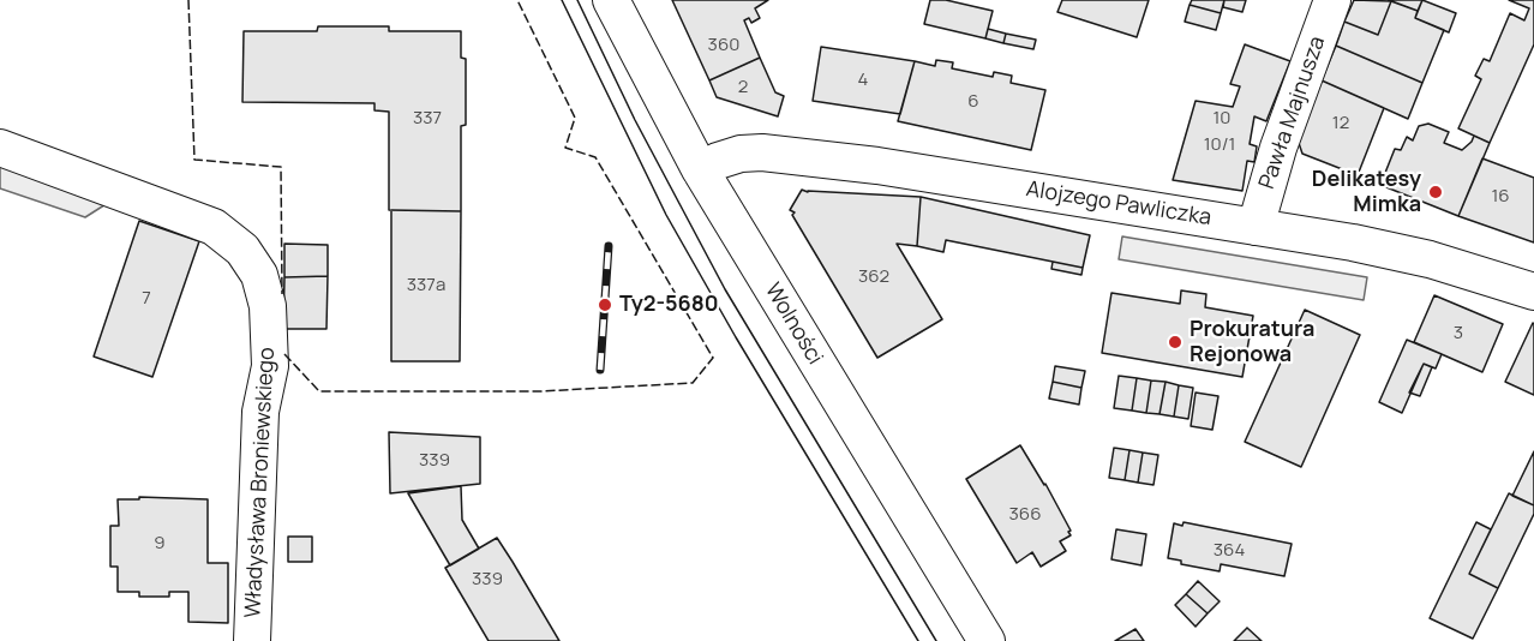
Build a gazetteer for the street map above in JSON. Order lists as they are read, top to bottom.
{
  "streets": {
    "street": [
      "Pawła Majnusza",
      "Alojzego Pawliczka",
      "Wolności",
      "Władysława Broniewskiego"
    ]
  },
  "crossings": [
    ["Pawła Majnusza", "Alojzego Pawliczka"],
    ["Alojzego Pawliczka", "Wolności"]
  ],
  "places": ["Delikatesy Mimka", "Ty2-5680", "Prokuratura Rejonowa"],
  "house_numbers": [
    "360",
    "4",
    "2",
    "6",
    "337",
    "10",
    "12",
    "10/1",
    "16",
    "362",
    "337a",
    "7",
    "3",
    "339",
    "366",
    "9",
    "364",
    "339"
  ]
}
